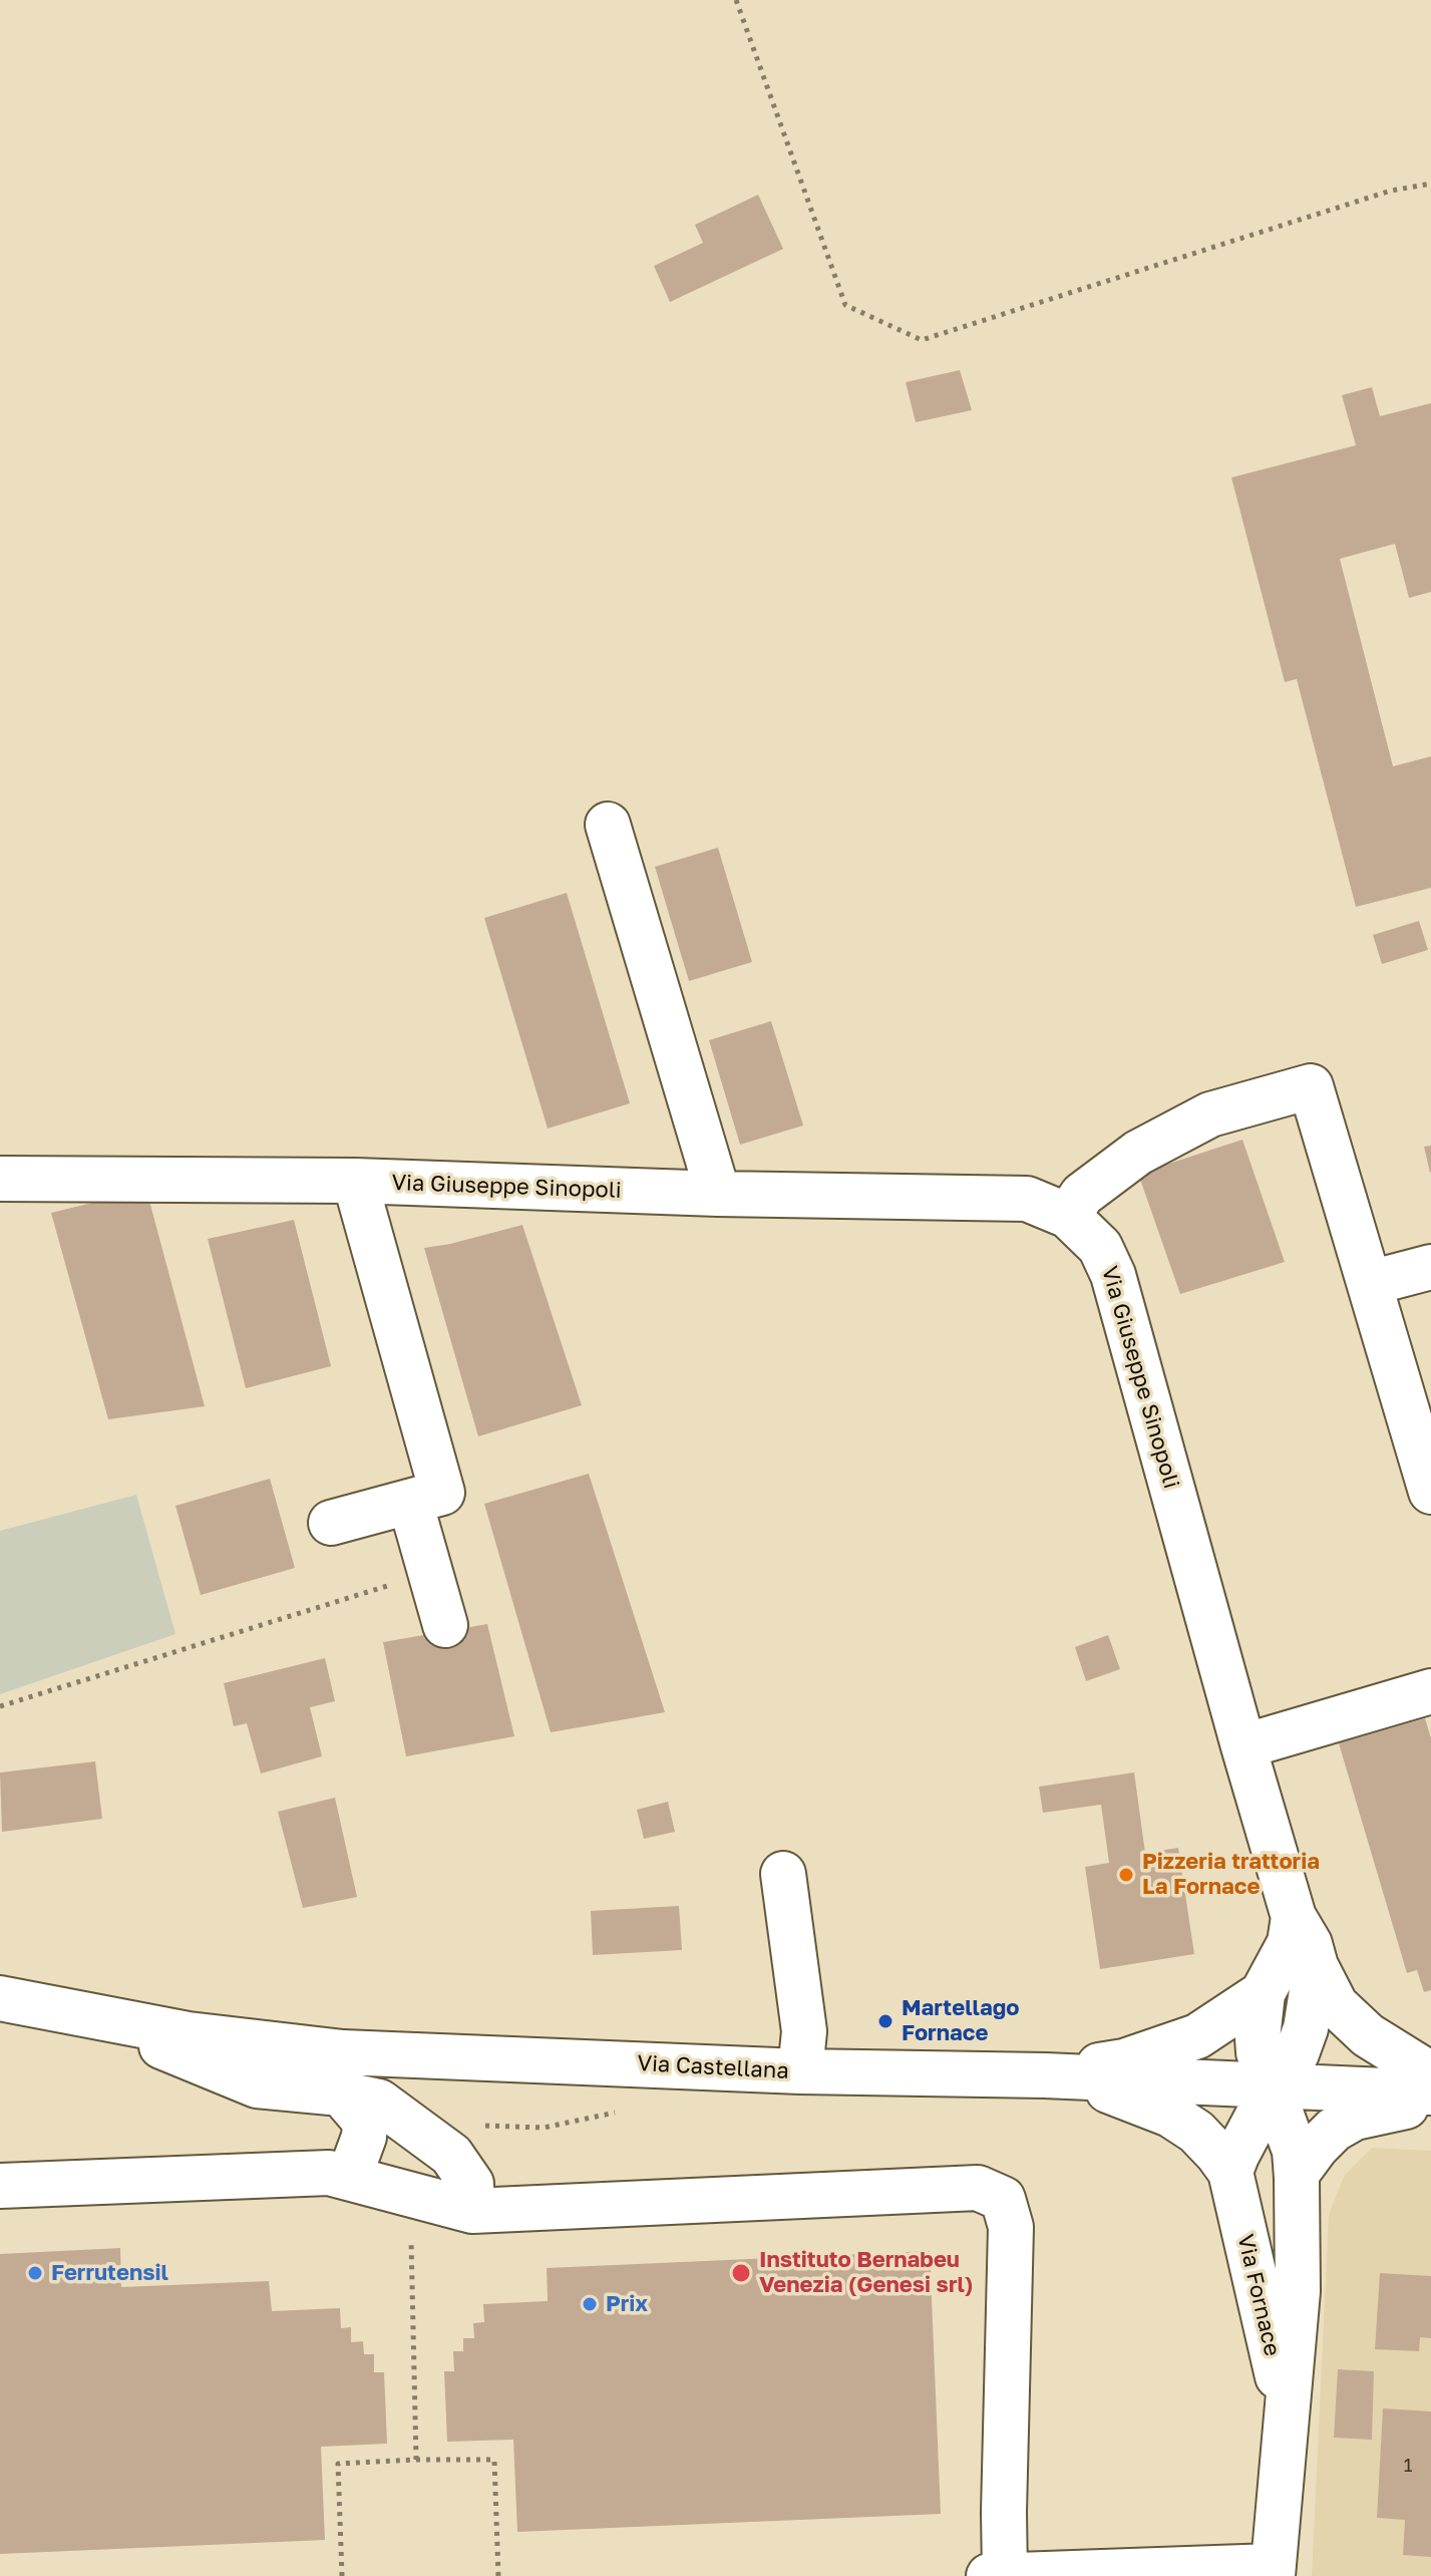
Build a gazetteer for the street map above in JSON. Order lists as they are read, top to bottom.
{
  "streets": {
    "street": ["Via Giuseppe Sinopoli", "Via Castellana", "Via Fornace"]
  },
  "crossings": [
    ["Via Castellana", "Via Fornace"]
  ],
  "places": [
    "Pizzeria trattoria La Fornace",
    "Martellago Fornace",
    "Ferrutensil",
    "Instituto Bernabeu Venezia (Genesi srl)",
    "Prix"
  ],
  "house_numbers": ["1"]
}
